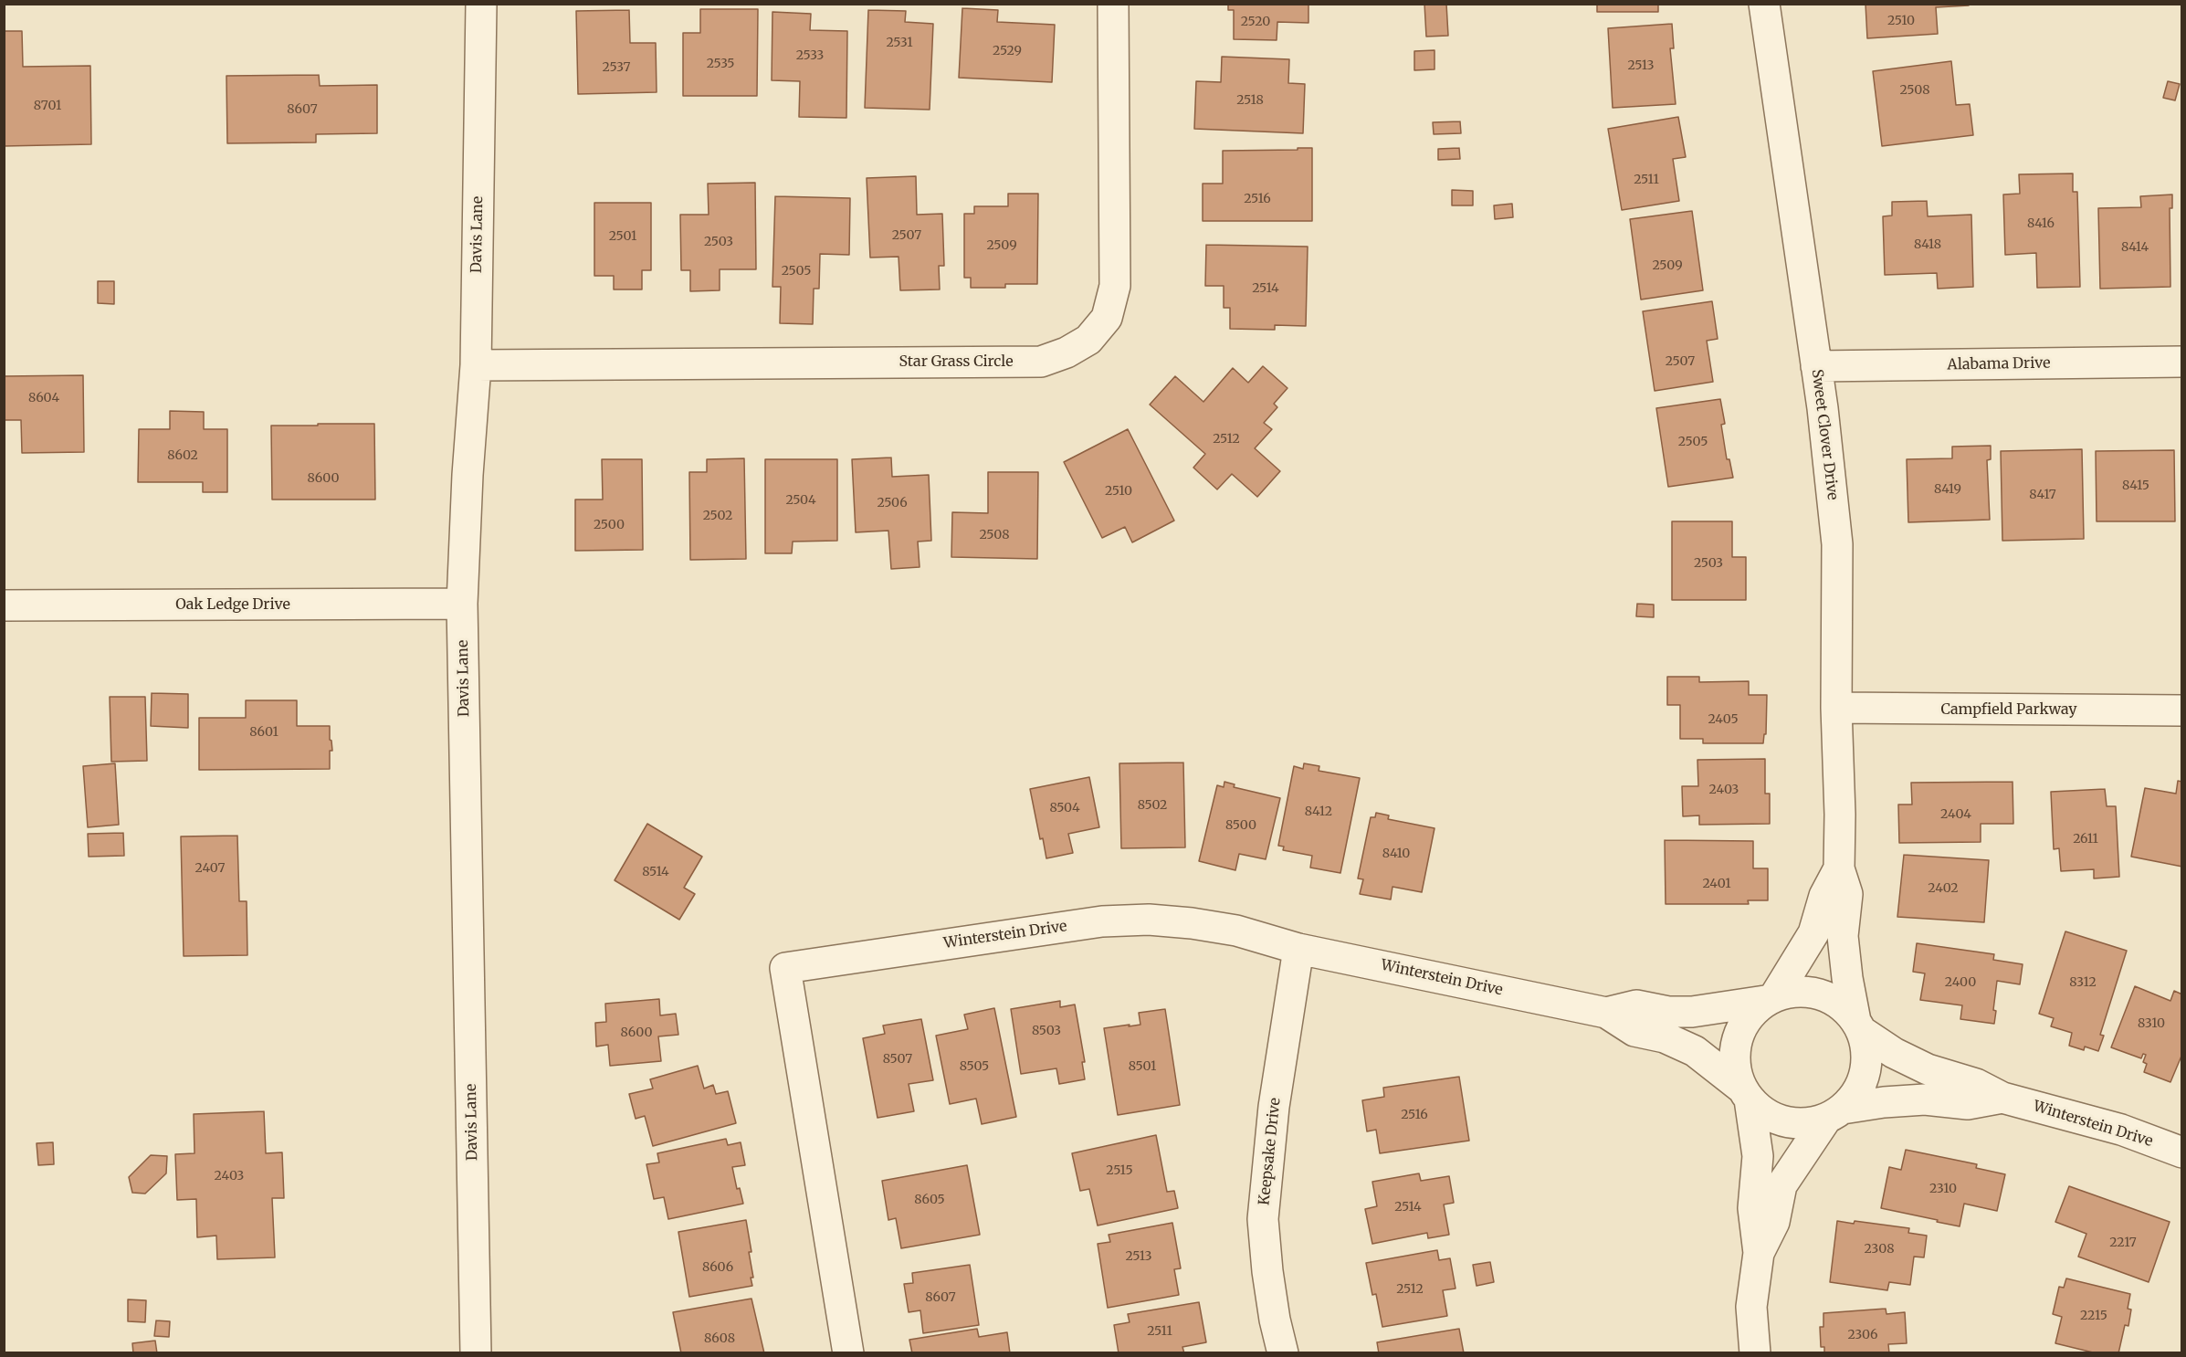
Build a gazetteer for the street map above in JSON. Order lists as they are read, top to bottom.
{
  "streets": {
    "street": [
      "Davis Lane",
      "Star Grass Circle",
      "Alabama Drive",
      "Sweet Clover Drive",
      "Oak Ledge Drive",
      "Campfield Parkway",
      "Winterstein Drive",
      "Keepsake Drive"
    ]
  },
  "crossings": [
    ["Davis Lane", "Star Grass Circle"],
    ["Davis Lane", "Oak Ledge Drive"],
    ["Alabama Drive", "Sweet Clover Drive"],
    ["Sweet Clover Drive", "Campfield Parkway"],
    ["Sweet Clover Drive", "Winterstein Drive"],
    ["Winterstein Drive", "Keepsake Drive"]
  ],
  "house_numbers": [
    "2510",
    "2520",
    "2531",
    "2529",
    "2533",
    "2535",
    "2513",
    "2537",
    "2508",
    "2518",
    "8701",
    "8607",
    "2511",
    "2516",
    "8416",
    "2507",
    "2501",
    "2503",
    "8418",
    "2509",
    "8414",
    "2509",
    "2505",
    "2514",
    "2507",
    "8604",
    "2512",
    "2505",
    "8602",
    "8600",
    "8415",
    "8419",
    "2510",
    "8417",
    "2504",
    "2506",
    "2502",
    "2500",
    "2508",
    "2503",
    "2405",
    "8601",
    "2403",
    "8502",
    "8504",
    "8412",
    "2404",
    "8500",
    "2611",
    "8410",
    "2407",
    "8514",
    "2401",
    "2402",
    "2400",
    "8312",
    "8310",
    "8503",
    "8600",
    "8507",
    "8505",
    "8501",
    "2516",
    "2515",
    "2403",
    "2310",
    "8605",
    "2514",
    "2217",
    "2308",
    "2513",
    "8606",
    "2512",
    "8607",
    "2215",
    "2511",
    "2306",
    "8608"
  ]
}
